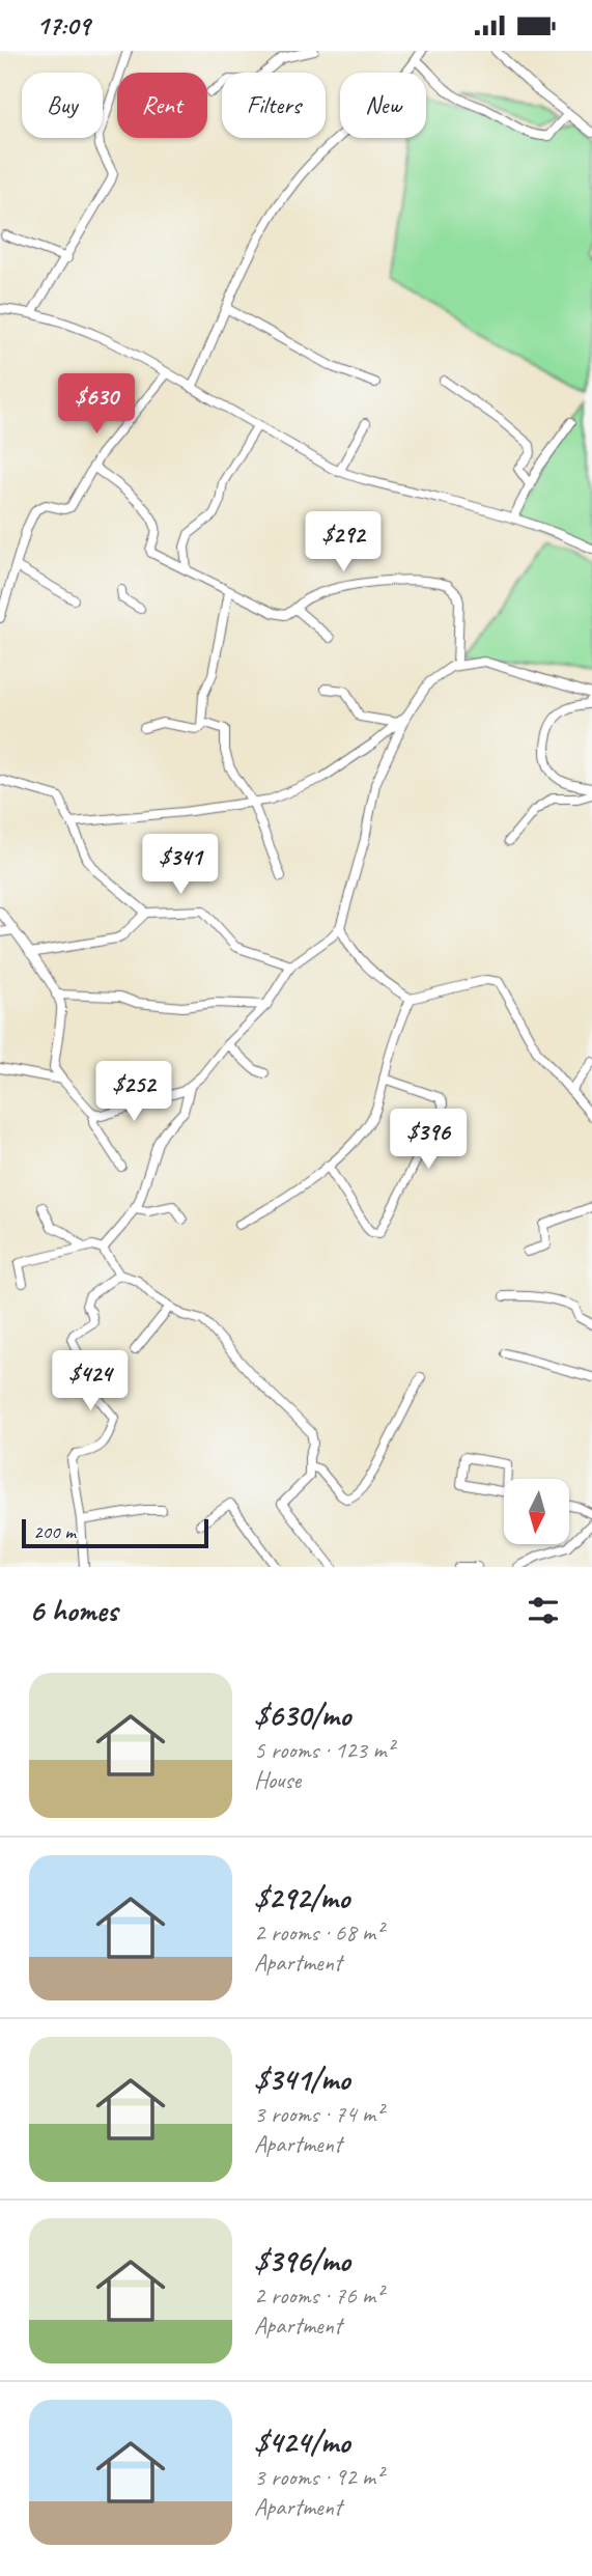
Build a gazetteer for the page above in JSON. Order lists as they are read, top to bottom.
{
  "scale_bar": "200 m",
  "north": "bottom",
  "page": {
    "status": "17:09",
    "chip": [
      "Buy",
      "Rent",
      "Filters",
      "New"
    ],
    "price": [
      "$630",
      "$292",
      "$341",
      "$252",
      "$396",
      "$424"
    ],
    "scale": "200 m",
    "heading": "6 homes",
    "list": [
      {
        "name": "$630/mo",
        "note": "5 rooms · 123 m² · House"
      },
      {
        "name": "$292/mo",
        "note": "2 rooms · 68 m² · Apartment"
      },
      {
        "name": "$341/mo",
        "note": "3 rooms · 74 m² · Apartment"
      },
      {
        "name": "$396/mo",
        "note": "2 rooms · 76 m² · Apartment"
      },
      {
        "name": "$424/mo",
        "note": "3 rooms · 92 m² · Apartment"
      }
    ]
  }
}
